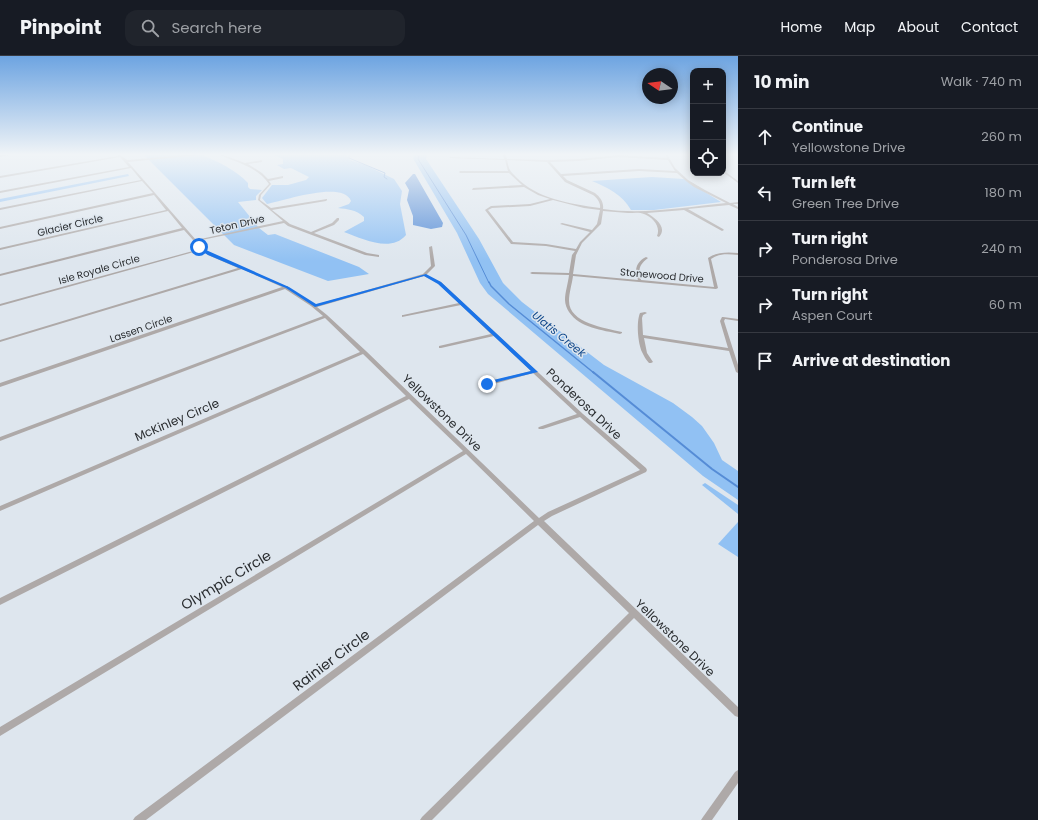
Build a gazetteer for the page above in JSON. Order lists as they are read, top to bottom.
{
  "streets": {
    "street": [
      "Teton Drive",
      "Glacier Circle",
      "Isle Royale Circle",
      "Stonewood Drive",
      "Lassen Circle",
      "Ponderosa Drive",
      "Yellowstone Drive",
      "McKinley Circle",
      "Olympic Circle",
      "Rainier Circle"
    ]
  },
  "crossings": [
    ["Teton Drive", "Yellowstone Drive"],
    ["Glacier Circle", "Yellowstone Drive"],
    ["Isle Royale Circle", "Yellowstone Drive"],
    ["Lassen Circle", "Yellowstone Drive"],
    ["Ponderosa Drive", "Yellowstone Drive"],
    ["Ponderosa Drive", "Rainier Circle"],
    ["Yellowstone Drive", "McKinley Circle"],
    ["Yellowstone Drive", "Olympic Circle"],
    ["Yellowstone Drive", "Rainier Circle"]
  ],
  "water": ["Ulatis Creek"],
  "north": "left",
  "page": {
    "header": "Pinpoint",
    "search": "Search here",
    "nav": [
      "Home",
      "Map",
      "About",
      "Contact"
    ],
    "heading": ["10 min", "Walk · 740 m"],
    "map_buttons": ["+", "−"],
    "list": [
      ["Continue", "Yellowstone Drive", "260 m"],
      ["Turn left", "Green Tree Drive", "180 m"],
      ["Turn right", "Ponderosa Drive", "240 m"],
      ["Turn right", "Aspen Court", "60 m"],
      "Arrive at destination"
    ]
  }
}
